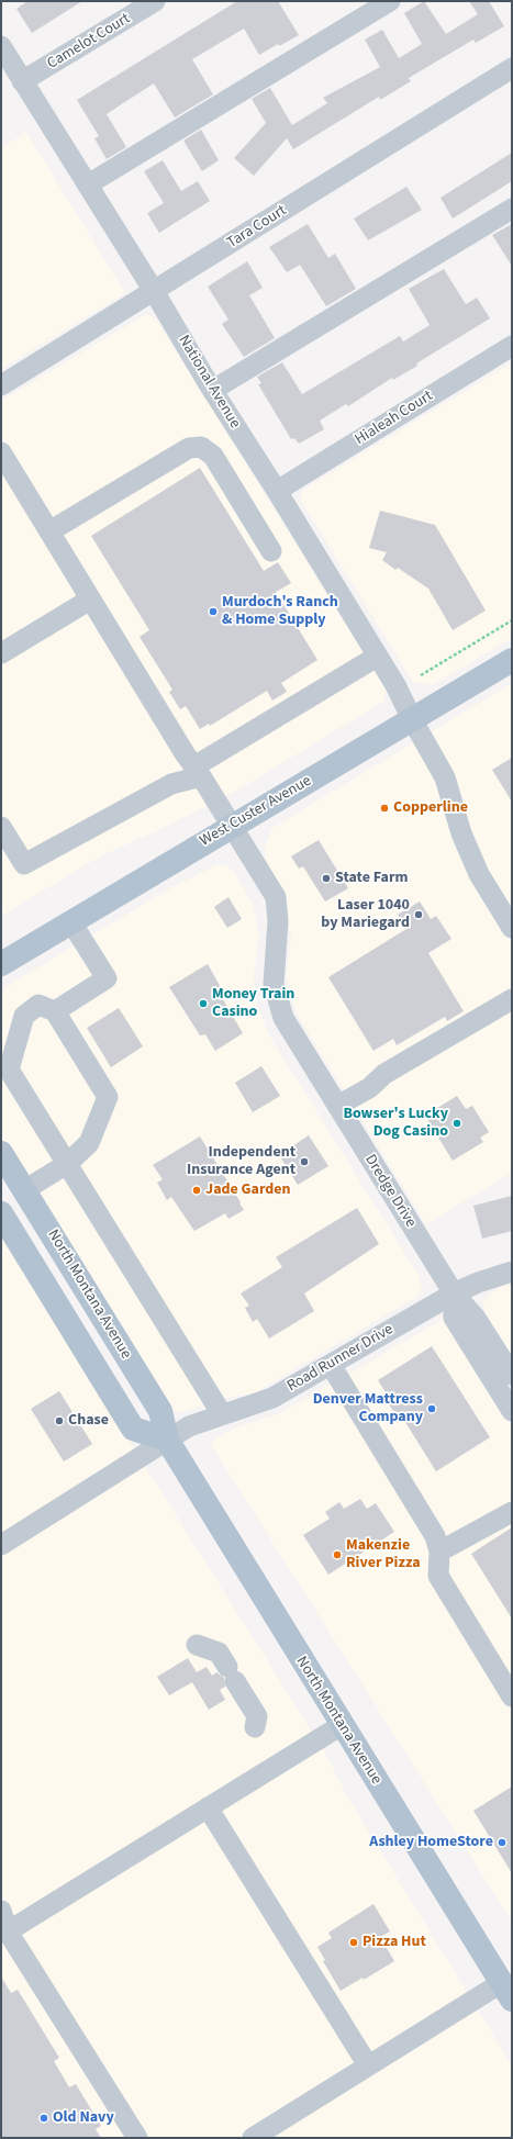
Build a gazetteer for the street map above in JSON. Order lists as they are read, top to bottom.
{
  "streets": {
    "main road": ["West Custer Avenue", "North Montana Avenue"],
    "street": [
      "Camelot Court",
      "Tara Court",
      "National Avenue",
      "Hialeah Court",
      "Dredge Drive",
      "Road Runner Drive"
    ]
  },
  "crossings": [
    ["Camelot Court", "National Avenue"],
    ["Tara Court", "National Avenue"],
    ["National Avenue", "Hialeah Court"],
    ["National Avenue", "West Custer Avenue"],
    ["West Custer Avenue", "Dredge Drive"],
    ["Dredge Drive", "Road Runner Drive"],
    ["North Montana Avenue", "Road Runner Drive"]
  ],
  "places": [
    "Murdoch's Ranch & Home Supply",
    "Copperline",
    "State Farm",
    "Laser 1040 by Mariegard",
    "Money Train Casino",
    "Bowser's Lucky Dog Casino",
    "Independent Insurance Agent",
    "Jade Garden",
    "Denver Mattress Company",
    "Chase",
    "Makenzie River Pizza",
    "Ashley HomeStore",
    "Pizza Hut",
    "Old Navy"
  ]
}
